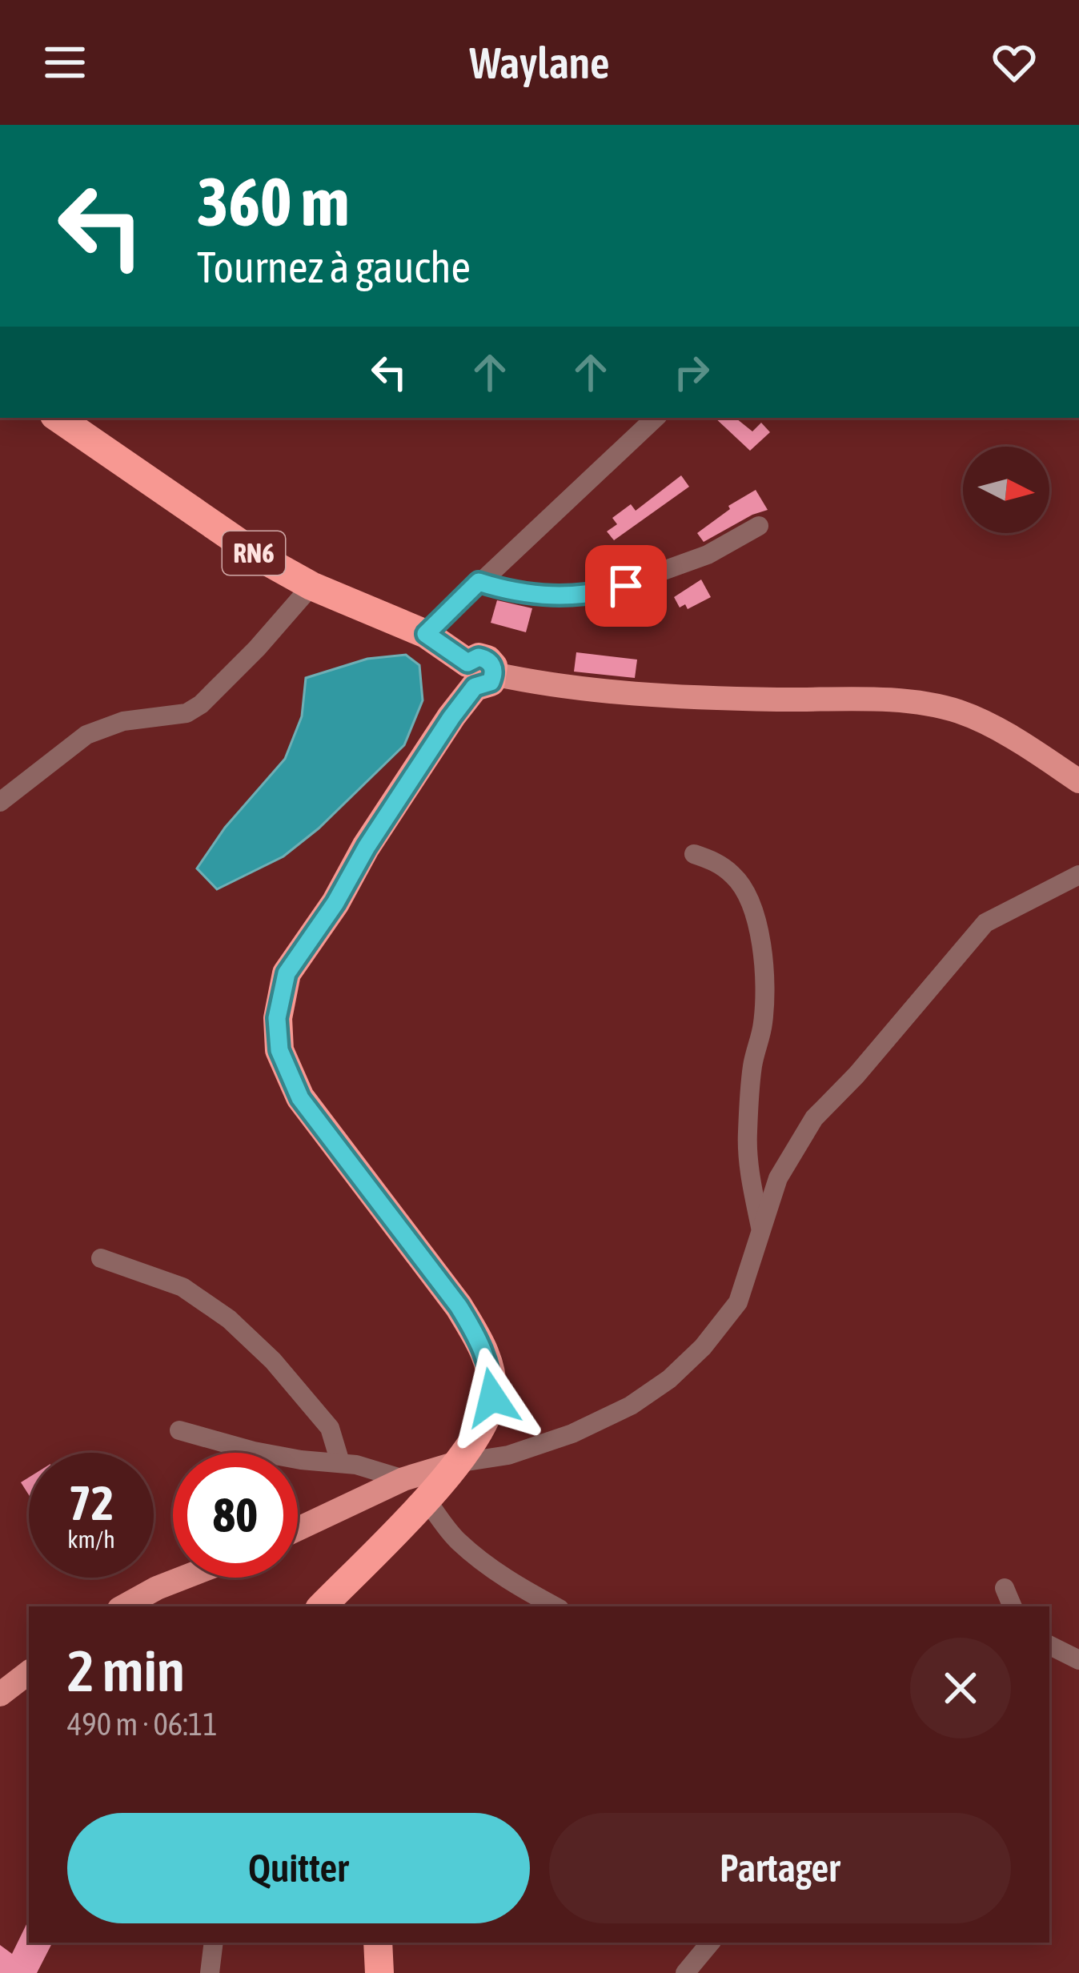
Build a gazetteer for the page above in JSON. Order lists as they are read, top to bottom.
{
  "streets": {
    "highway": ["RN6"]
  },
  "north": "right",
  "page": {
    "header": "Waylane",
    "turn": ["360 m", "Tournez à gauche"],
    "speed": "72 km/h",
    "limit": "80",
    "heading": ["2 min", "490 m · 06:11"],
    "buttons": ["Quitter", "Partager"]
  }
}
